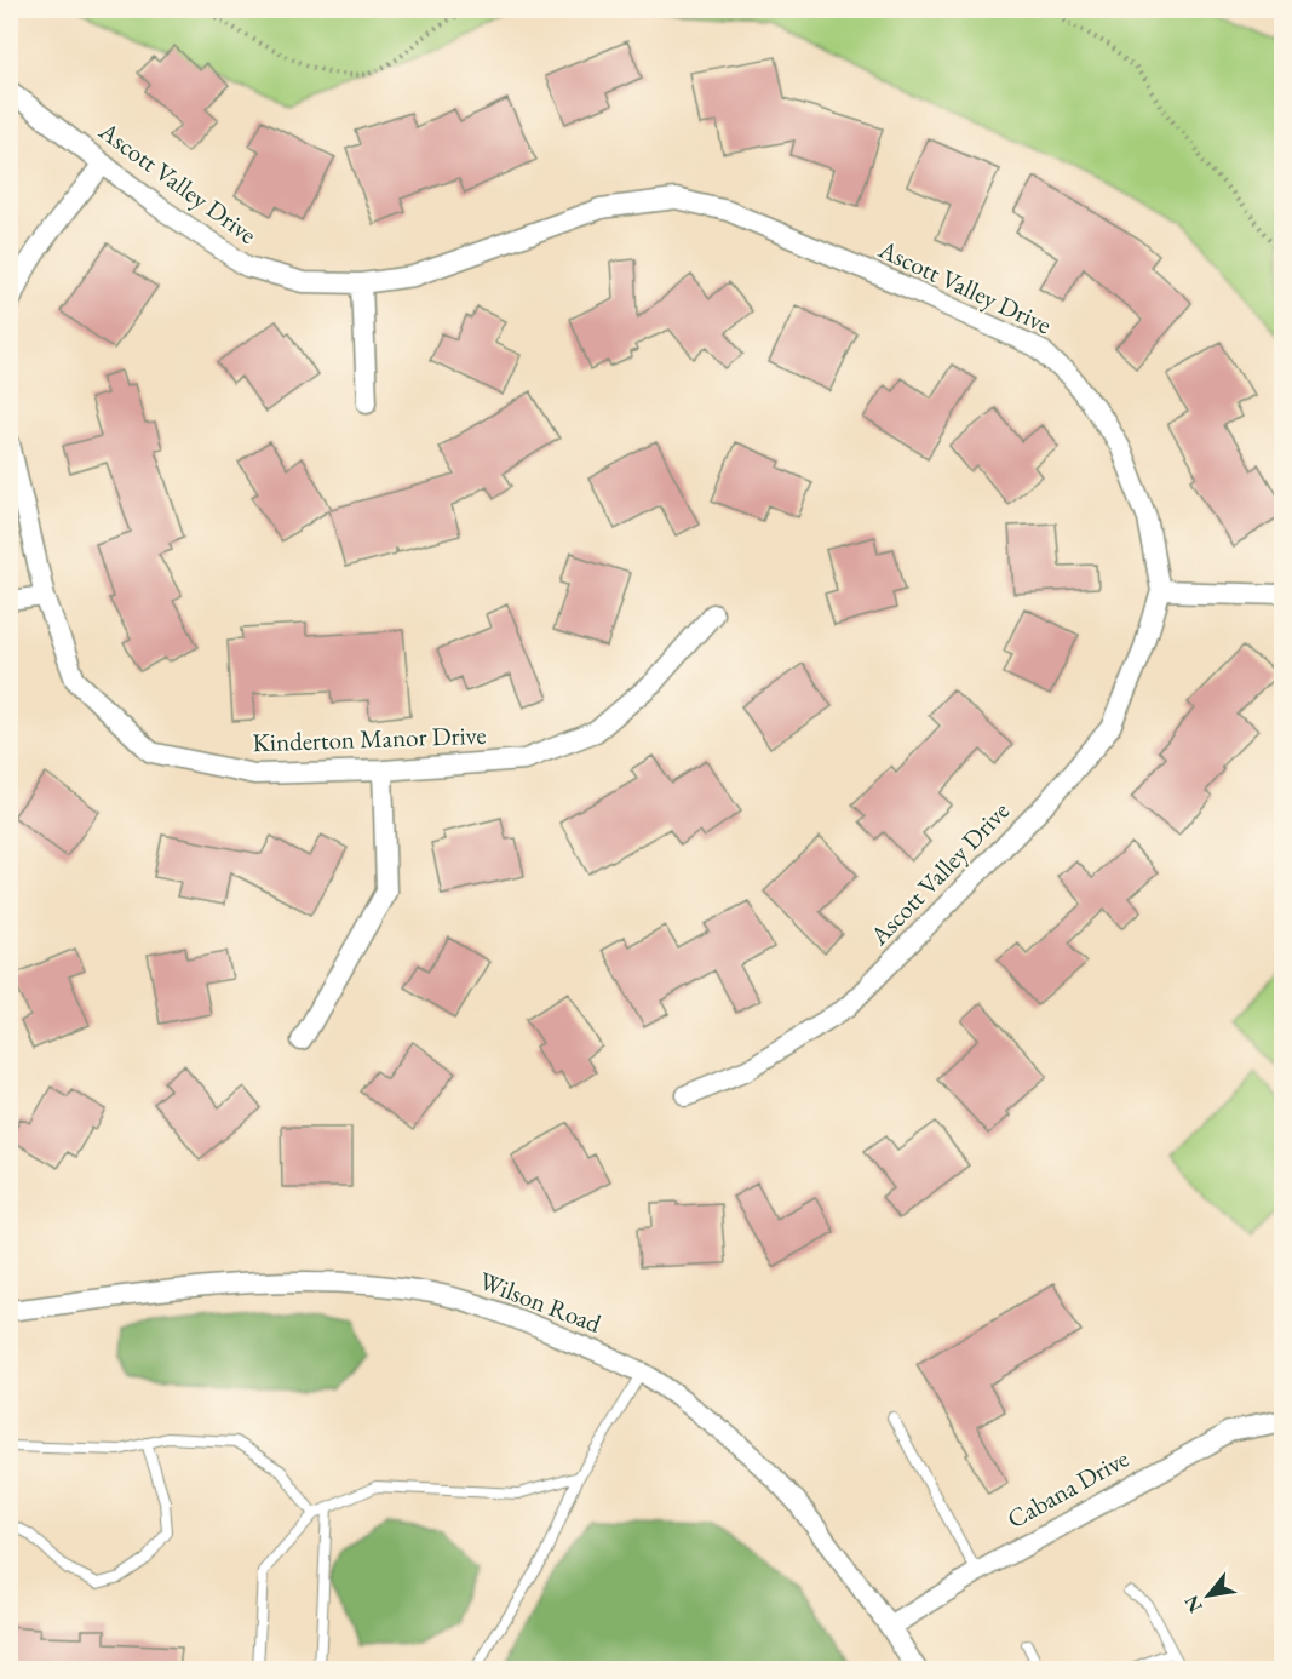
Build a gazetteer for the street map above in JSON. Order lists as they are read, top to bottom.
{
  "streets": {
    "street": [
      "Ascott Valley Drive",
      "Kinderton Manor Drive",
      "Wilson Road",
      "Cabana Drive"
    ]
  },
  "crossings": [
    ["Wilson Road", "Cabana Drive"]
  ],
  "north": "bottom left"
}
